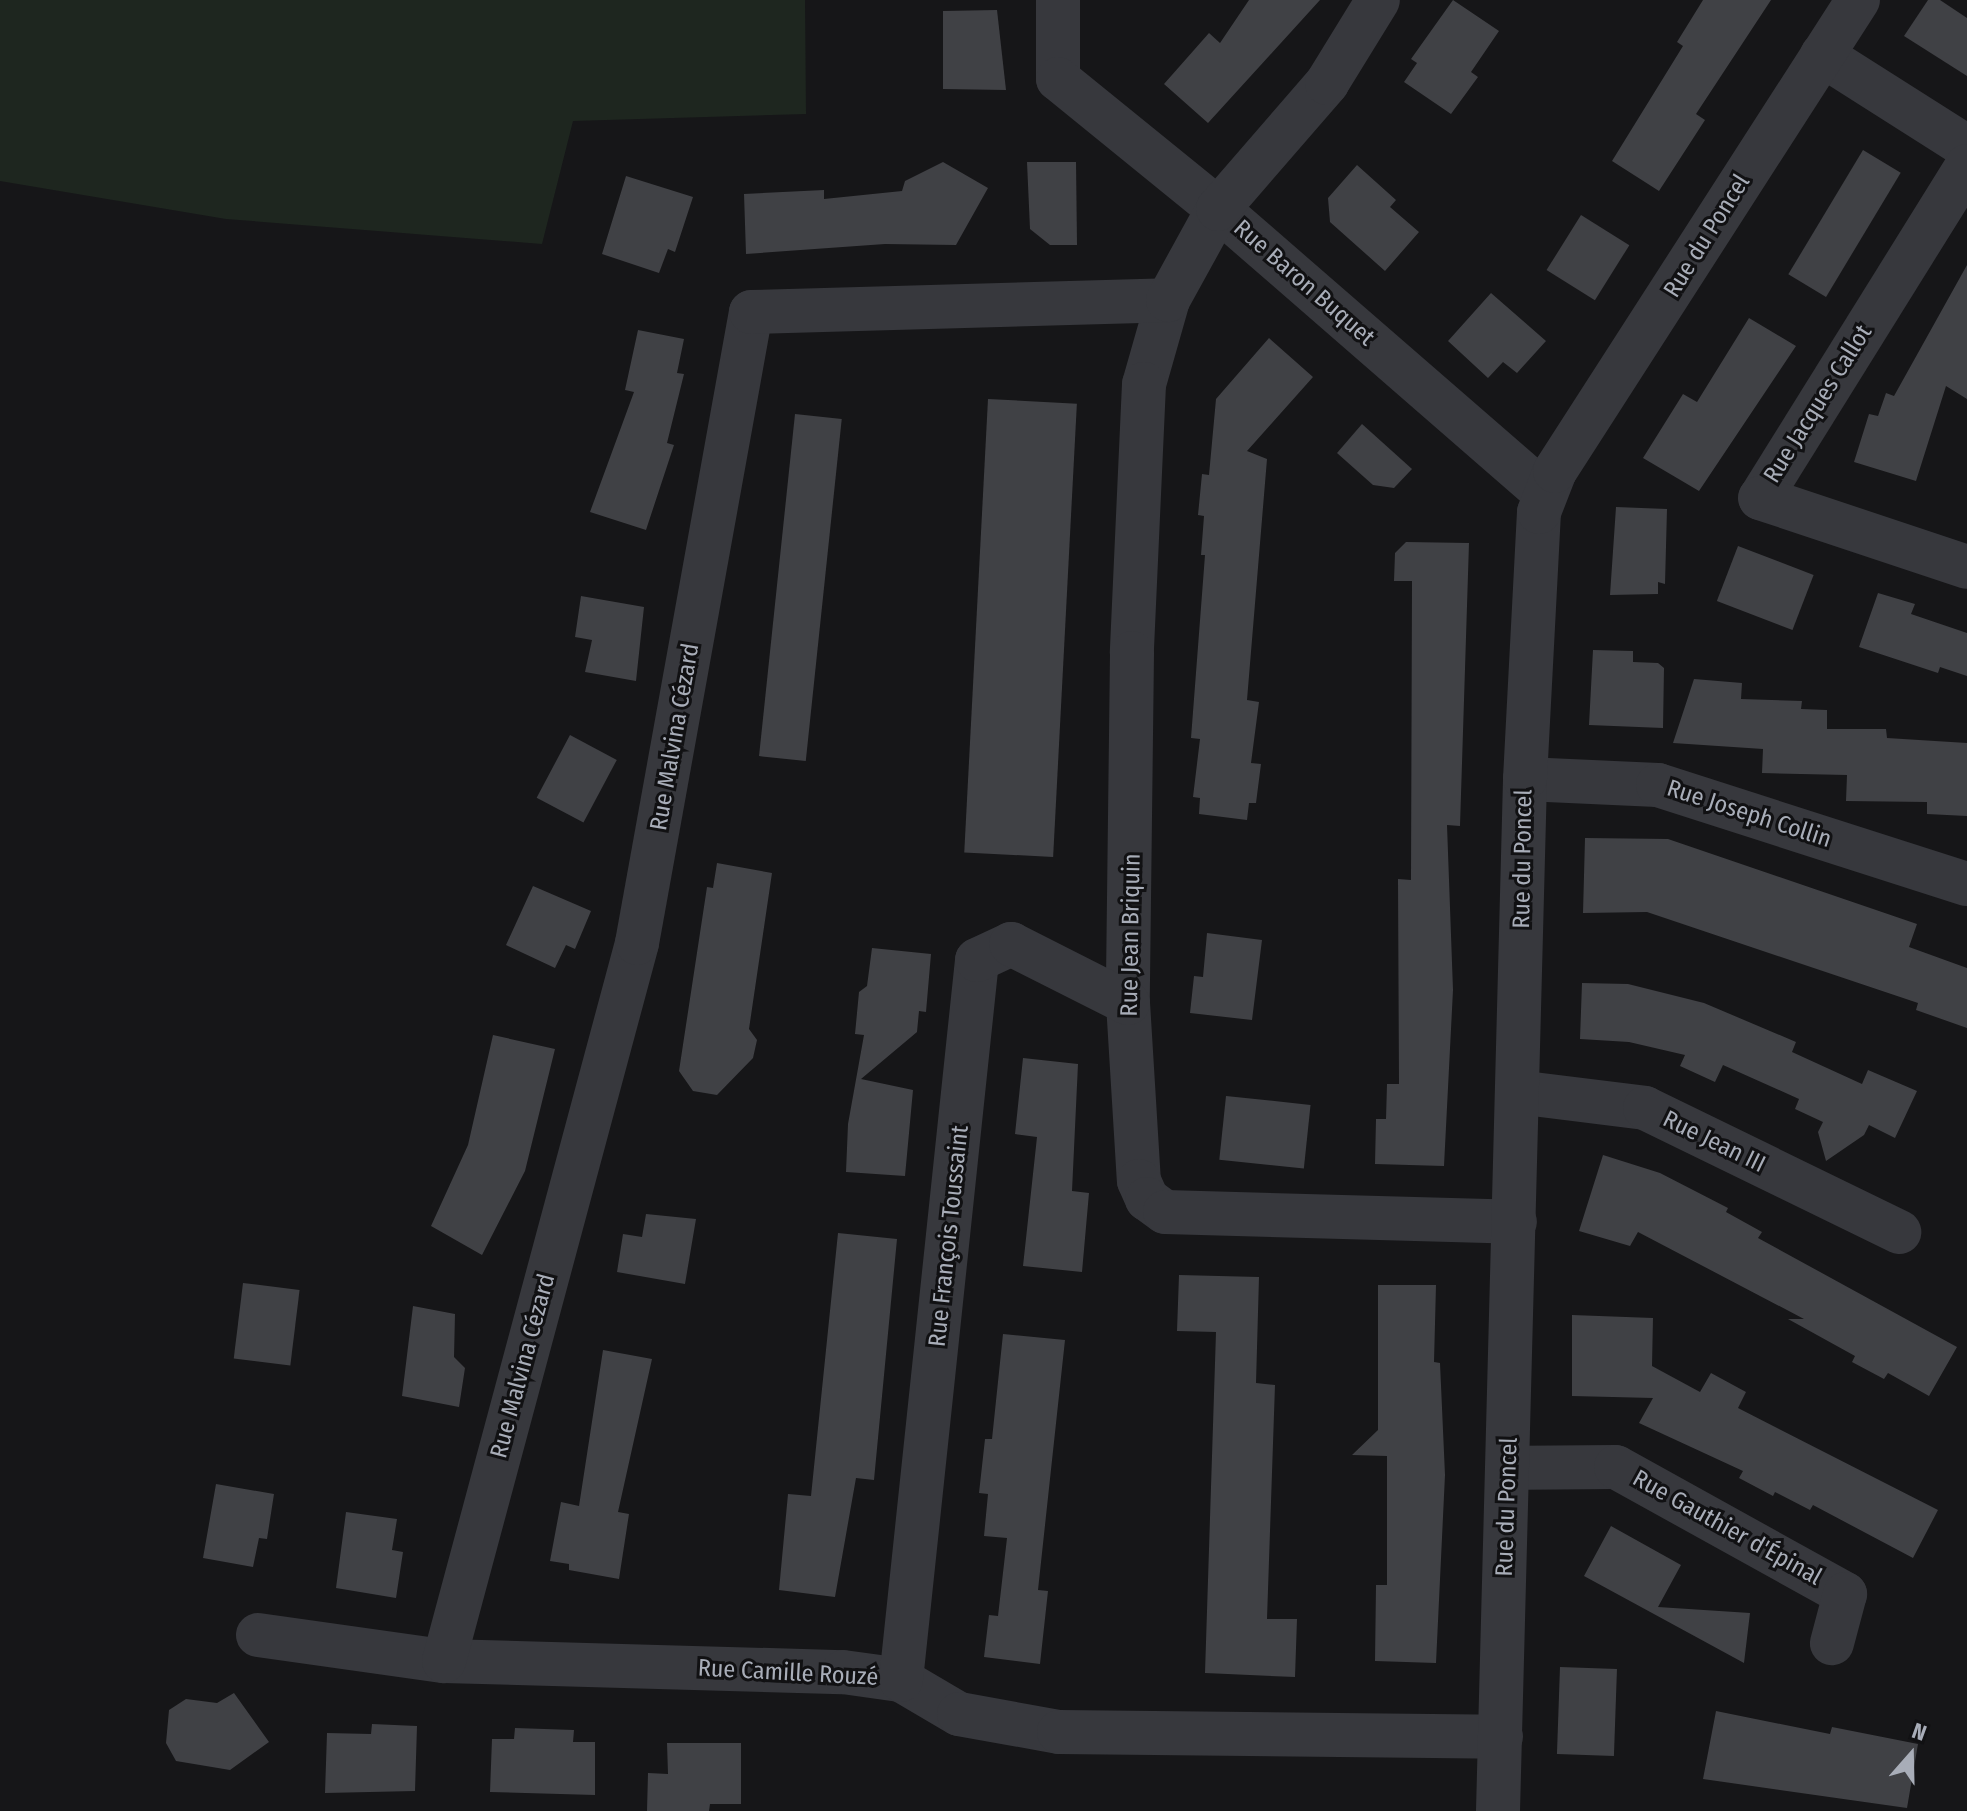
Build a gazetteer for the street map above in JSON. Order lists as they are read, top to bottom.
{
  "streets": {
    "street": [
      "Rue du Poncel",
      "Rue Baron Buquet",
      "Rue Jacques Callot",
      "Rue Malvina Cézard",
      "Rue Joseph Collin",
      "Rue Jean Briquin",
      "Rue Jean III",
      "Rue François Toussaint",
      "Rue Gauthier d'Épinal",
      "Rue Camille Rouzé"
    ]
  },
  "crossings": [
    ["Rue du Poncel", "Rue Baron Buquet"],
    ["Rue du Poncel", "Rue Joseph Collin"],
    ["Rue du Poncel", "Rue Jean Briquin"],
    ["Rue du Poncel", "Rue Jean III"],
    ["Rue du Poncel", "Rue Gauthier d'Épinal"],
    ["Rue du Poncel", "Rue Camille Rouzé"],
    ["Rue Malvina Cézard", "Rue Jean Briquin"],
    ["Rue Malvina Cézard", "Rue Camille Rouzé"],
    ["Rue Jean Briquin", "Rue François Toussaint"],
    ["Rue François Toussaint", "Rue Camille Rouzé"]
  ],
  "north": "top"
}
